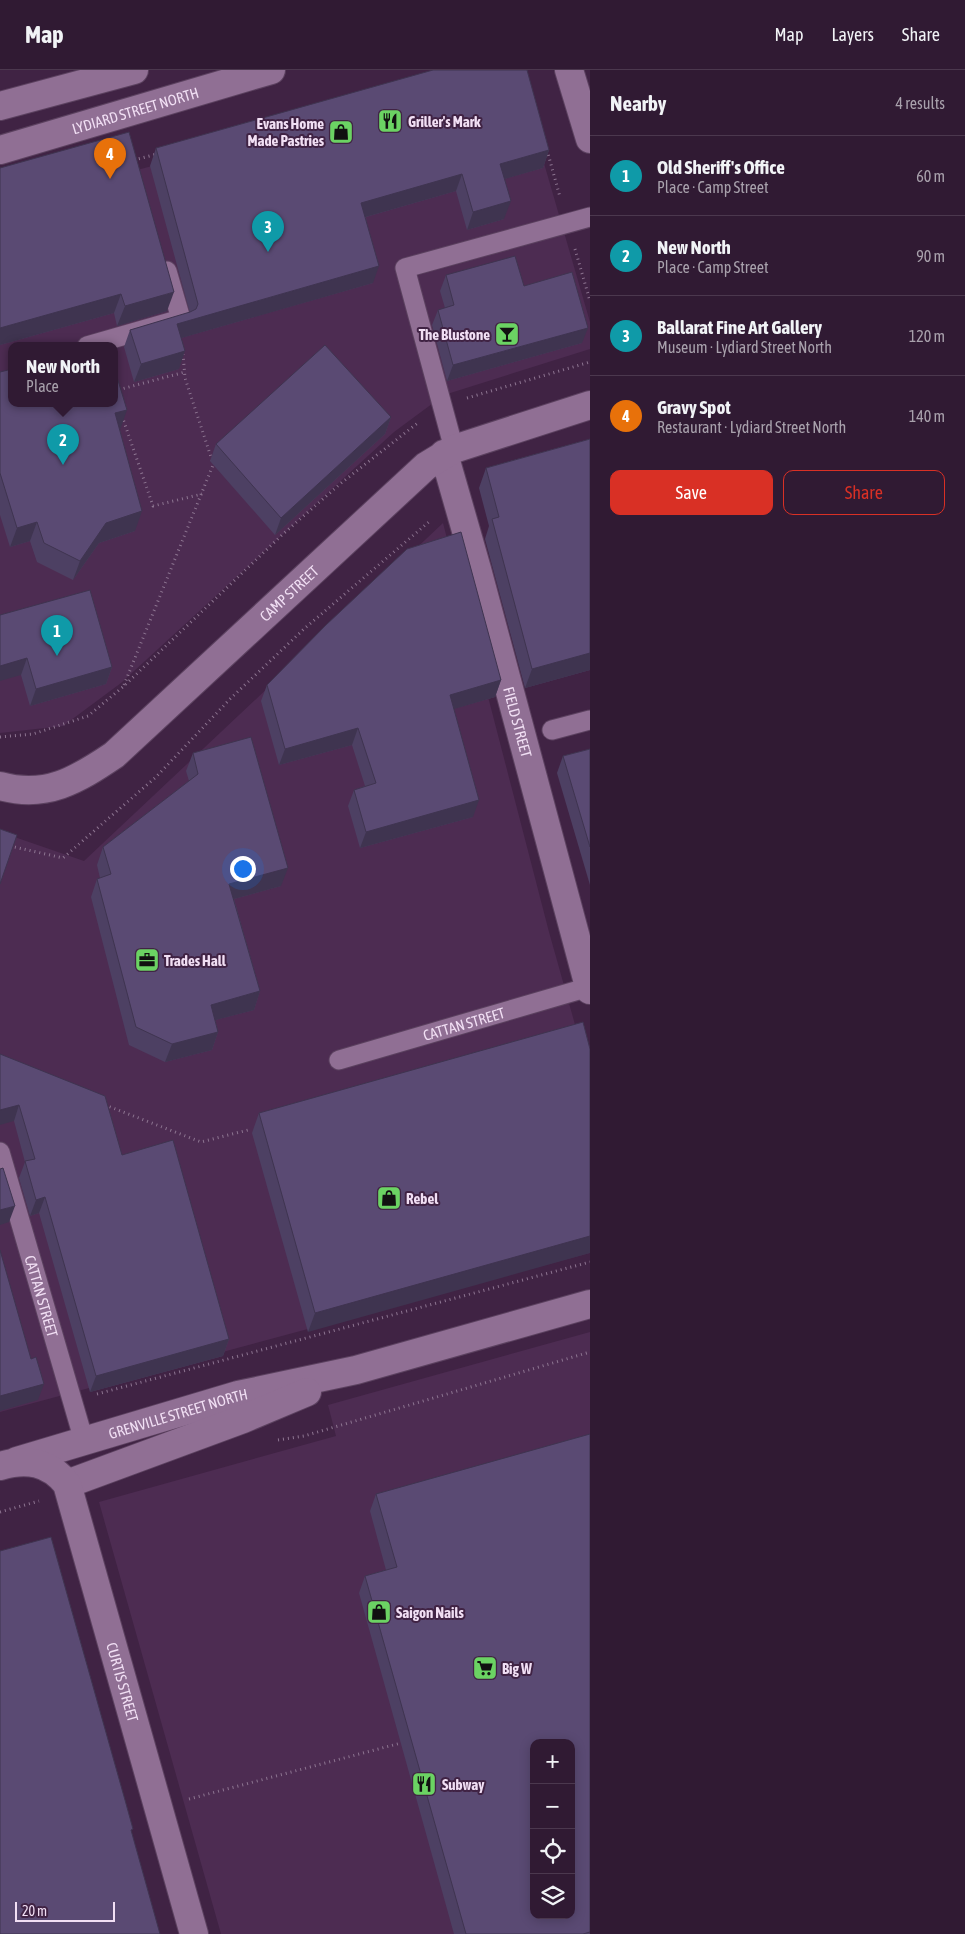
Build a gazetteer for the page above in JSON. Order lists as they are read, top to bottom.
{
  "streets": {
    "street": [
      "LYDIARD STREET NORTH",
      "CAMP STREET",
      "FIELD STREET",
      "GRENVILLE STREET NORTH",
      "CURTIS STREET"
    ],
    "lane": ["CATTAN STREET"]
  },
  "crossings": [
    ["CAMP STREET", "FIELD STREET"],
    ["FIELD STREET", "CATTAN STREET"],
    ["CATTAN STREET", "GRENVILLE STREET NORTH"],
    ["GRENVILLE STREET NORTH", "CURTIS STREET"]
  ],
  "places": {
    "restaurant": ["Griller's Mark", "Subway"],
    "shop": ["Evans Home Made Pastries", "Rebel", "Saigon Nails"],
    "bar": ["The Blustone"],
    "office": ["Trades Hall"],
    "supermarket": ["Big W"]
  },
  "scale_bar": "20 m",
  "page": {
    "header": "Map",
    "nav": ["Map", "Layers", "Share"],
    "heading": ["Nearby", "4 results"],
    "list": [
      {
        "mark": "1",
        "name": "Old Sheriff's Office",
        "note": "Place · Camp Street",
        "value": "60 m"
      },
      {
        "mark": "2",
        "name": "New North",
        "note": "Place · Camp Street",
        "value": "90 m"
      },
      {
        "mark": "3",
        "name": "Ballarat Fine Art Gallery",
        "note": "Museum · Lydiard Street North",
        "value": "120 m"
      },
      {
        "mark": "4",
        "name": "Gravy Spot",
        "note": "Restaurant · Lydiard Street North",
        "value": "140 m"
      }
    ],
    "pins": [
      "4",
      "3",
      "2",
      "1"
    ],
    "popup": ["New North", "Place"],
    "buttons": ["Save", "Share"],
    "map_buttons": ["+", "−"],
    "scale": "20 m"
  }
}
